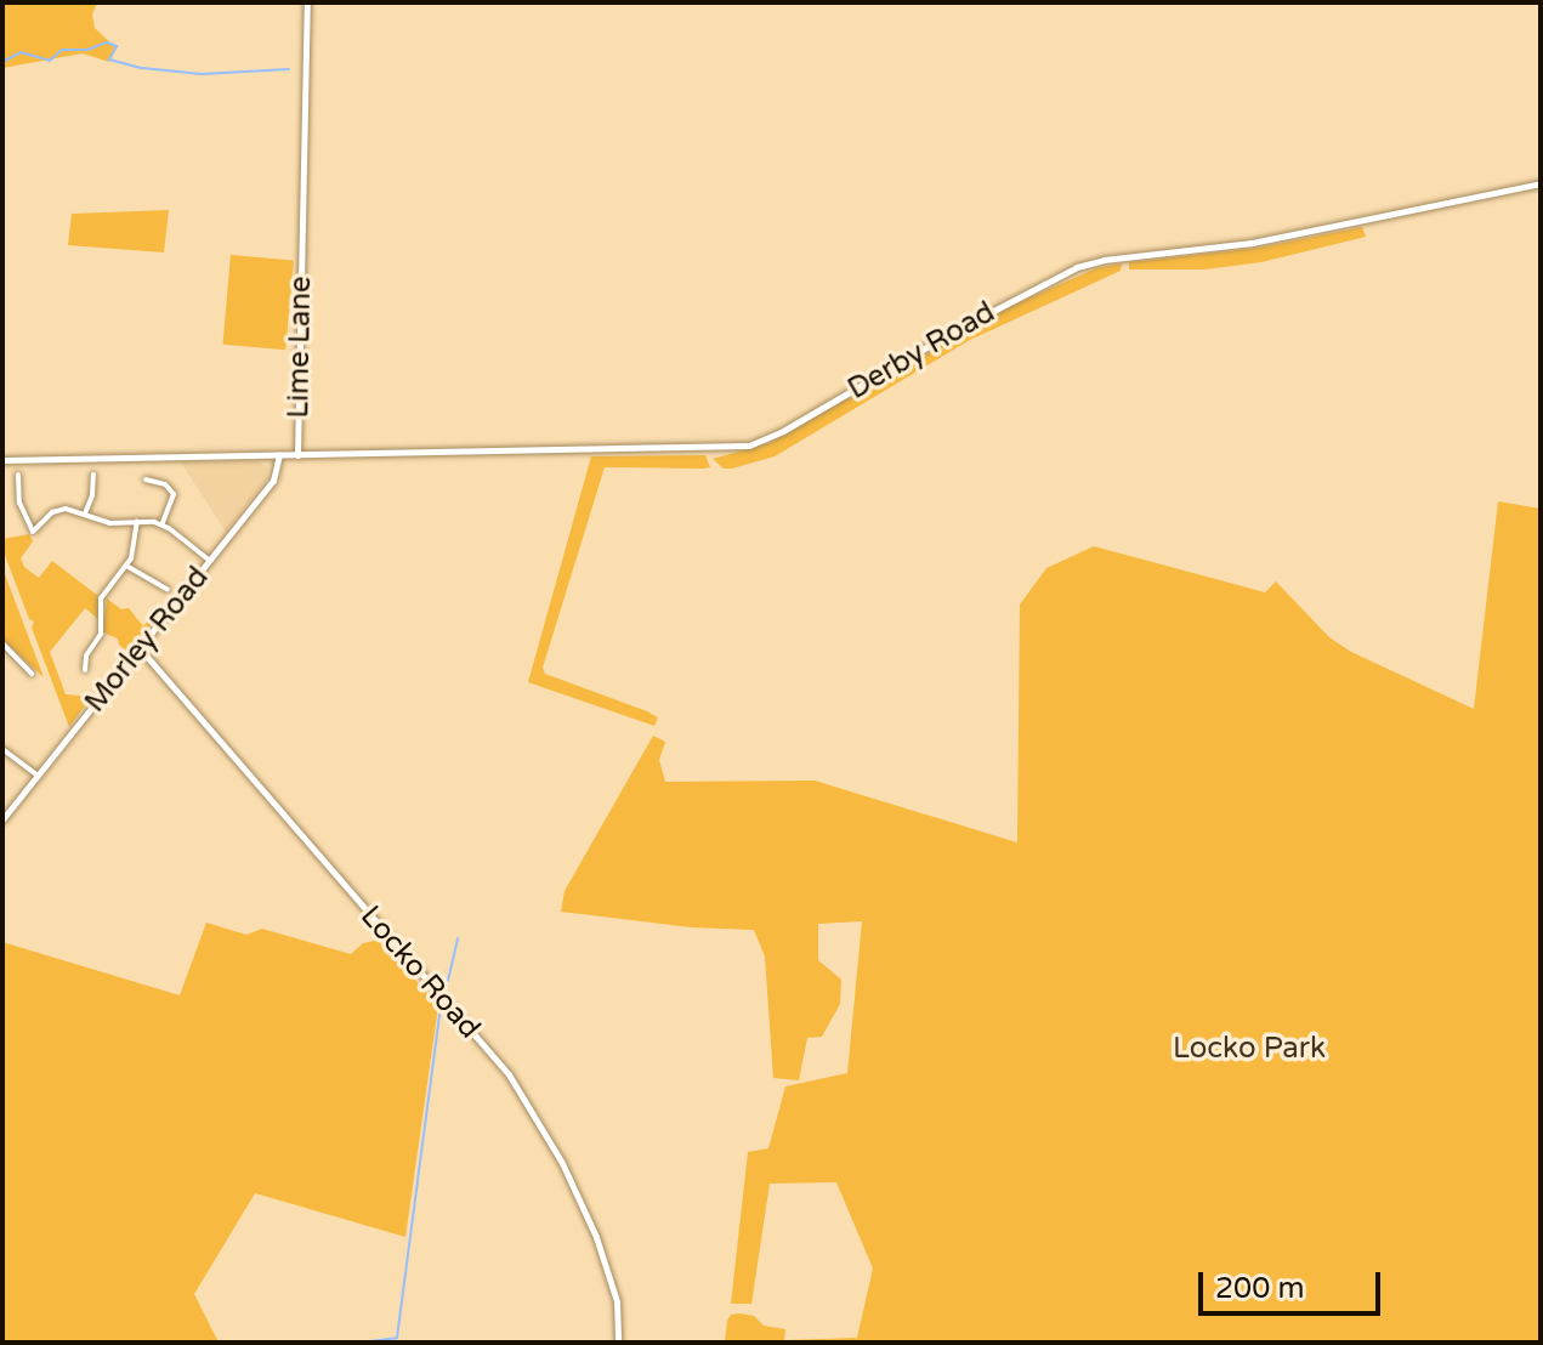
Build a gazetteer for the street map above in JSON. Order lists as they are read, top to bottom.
{
  "streets": {
    "street": [
      "Lime Lane",
      "Derby Road",
      "Morley Road",
      "Locko Road"
    ]
  },
  "crossings": [
    ["Lime Lane", "Derby Road"],
    ["Lime Lane", "Morley Road"],
    ["Morley Road", "Locko Road"]
  ],
  "parks": ["Locko Park"],
  "scale_bar": "200 m"
}
